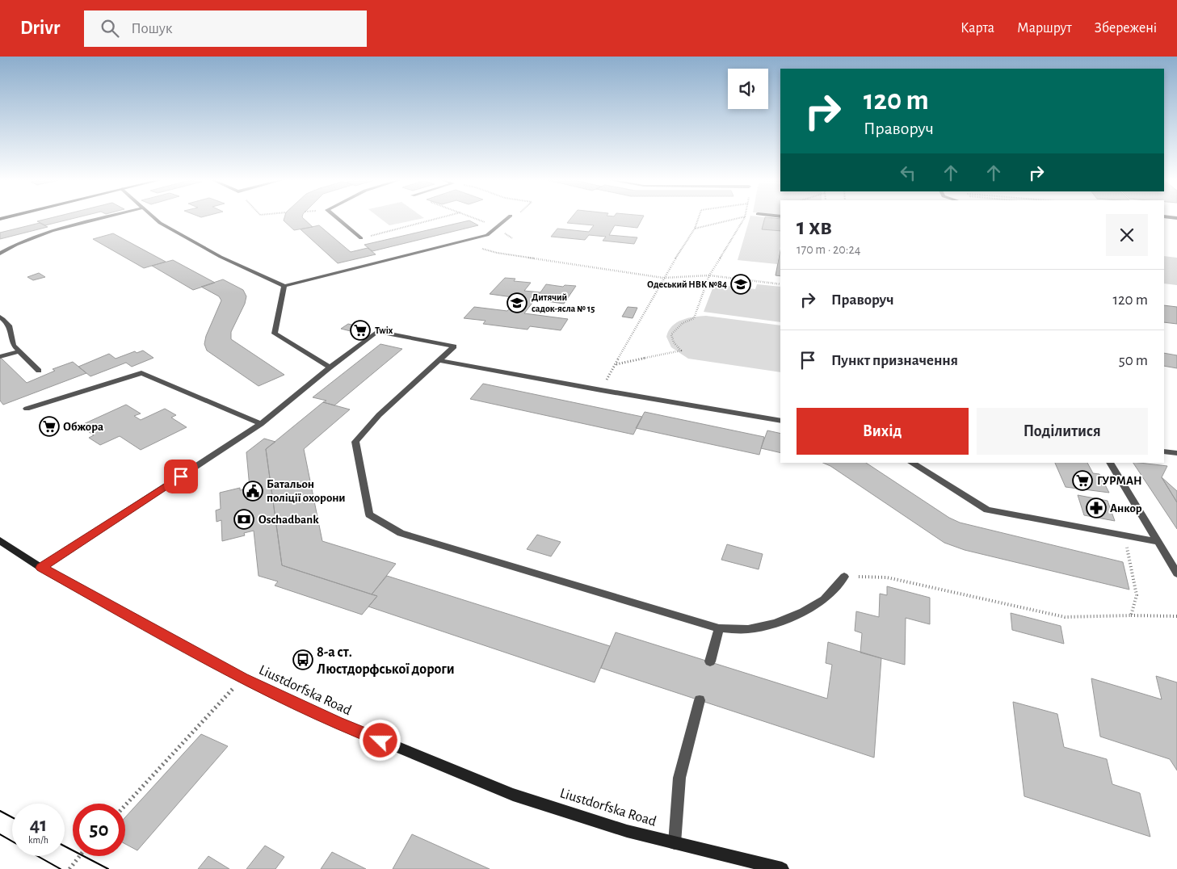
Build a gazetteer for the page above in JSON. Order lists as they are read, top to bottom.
{
  "streets": {
    "main road": ["Liustdorfska Road"]
  },
  "places": {
    "school or university": ["Одеський НВК №84", "Дитячий садок-ясла № 15"],
    "supermarket": ["Twix", "Обжора", "ГУРМАН"],
    "public building": ["Батальон поліції охорони"],
    "pharmacy": ["Анкор"],
    "bank": ["Oschadbank"],
    "bus stop": ["8-а ст. Люстдорфської дороги"]
  },
  "page": {
    "header": "Drivr",
    "search": "Пошук",
    "nav": ["Карта", "Маршрут", "Збережені"],
    "turn": ["120 m", "Праворуч"],
    "heading": ["1 хв", "170 m · 20:24"],
    "list": [
      {
        "name": "Праворуч",
        "value": "120 m"
      },
      {
        "name": "Пункт призначення",
        "value": "50 m"
      }
    ],
    "buttons": ["Вихід", "Поділитися"],
    "speed": "41 km/h",
    "limit": "50"
  }
}
